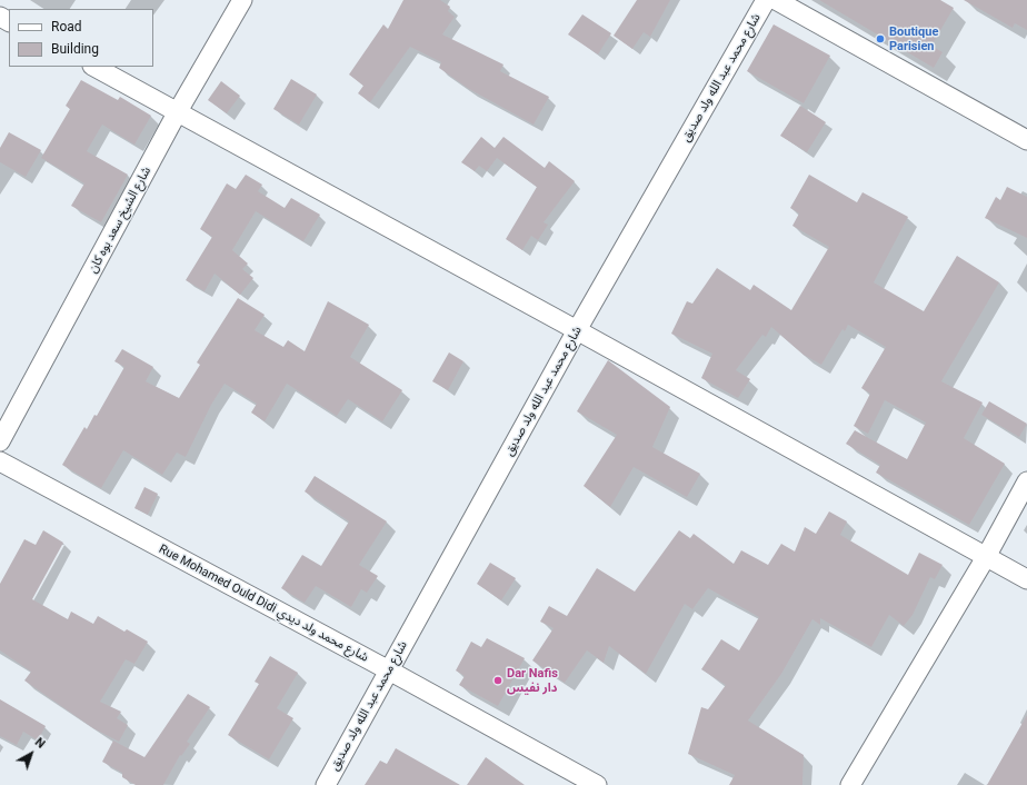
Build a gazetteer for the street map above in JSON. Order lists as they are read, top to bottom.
{
  "streets": {
    "street": ["شارع محمد عبد الله ولد صديق", "شارع الشيخ سعد بوه كان", "Rue Mohamed Ould Didi شارع محمد ولد ديدي"]
  },
  "crossings": [
    ["شارع محمد عبد الله ولد صديق", "Rue Mohamed Ould Didi شارع محمد ولد ديدي"]
  ],
  "places": ["Boutique Parisien", "Dar Nafis دار نفيس"],
  "legend": ["Road", "Building"],
  "north": "top right"
}
